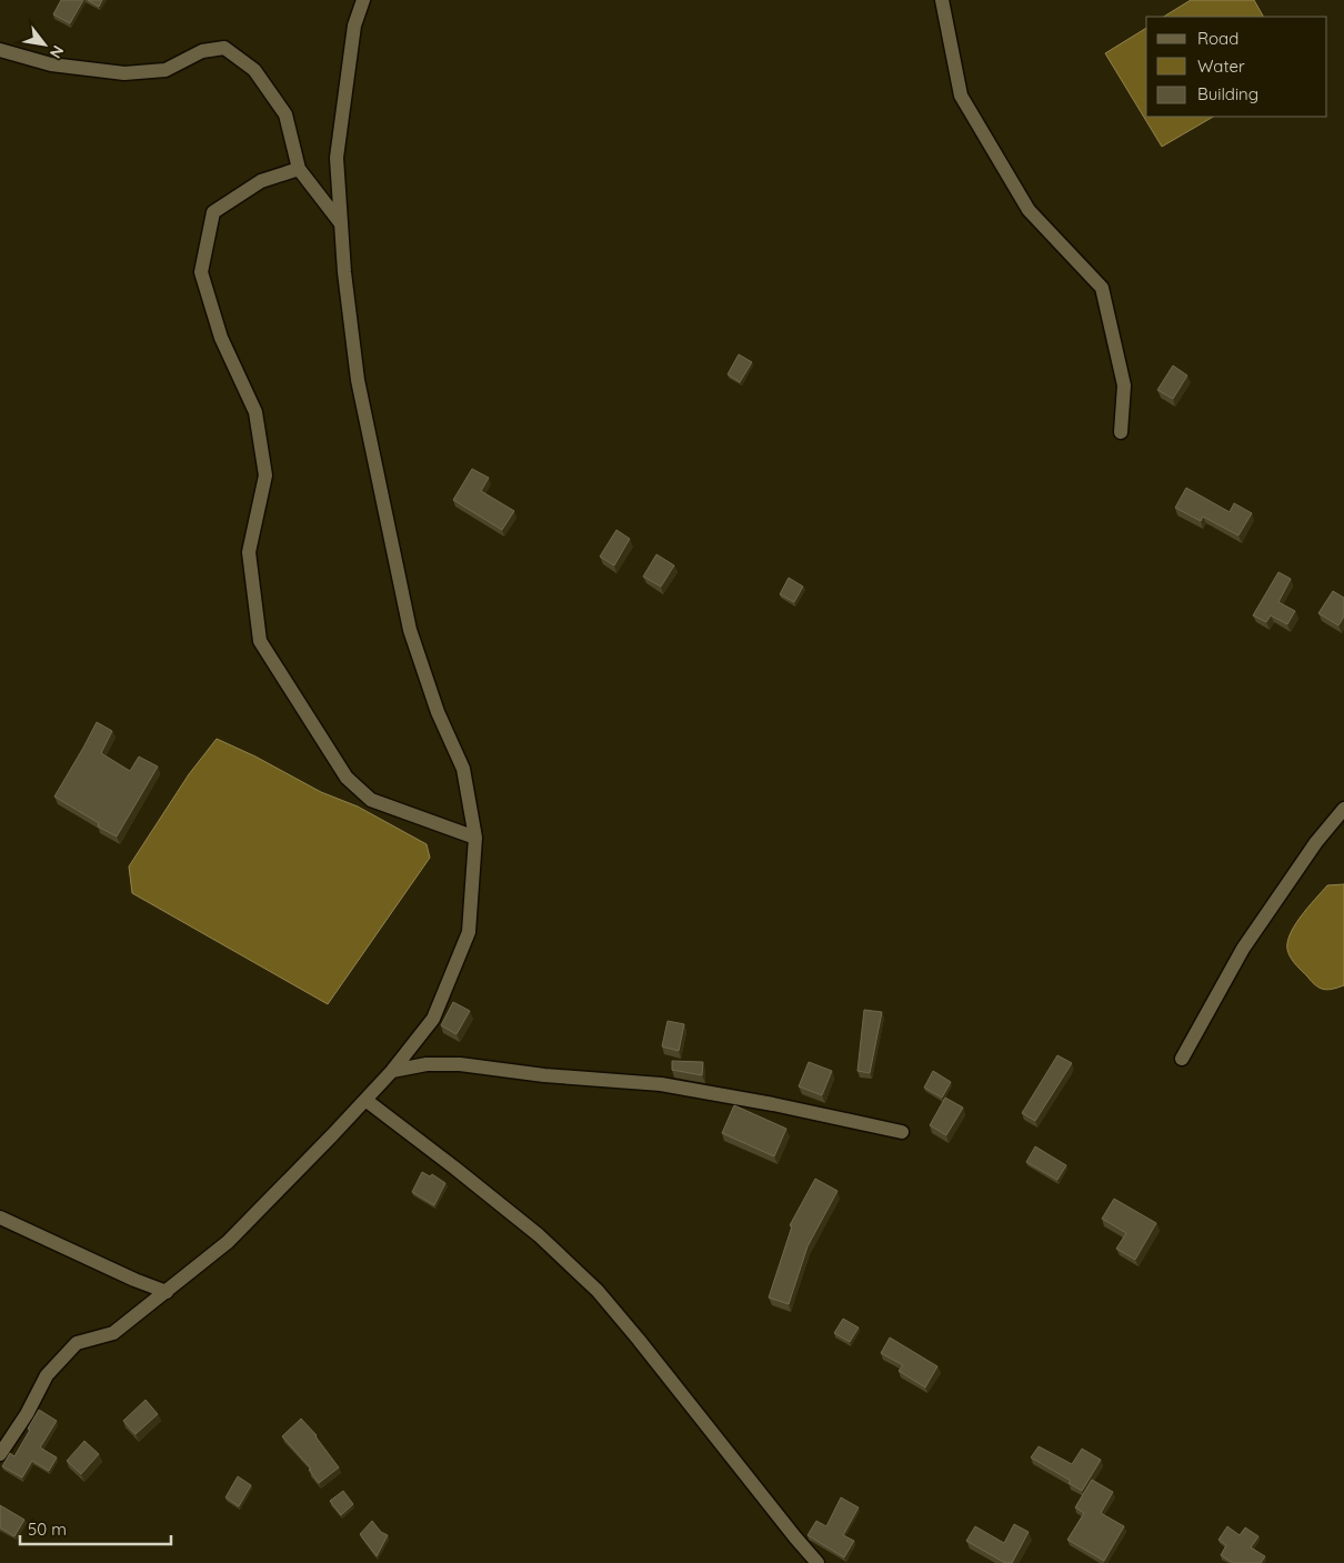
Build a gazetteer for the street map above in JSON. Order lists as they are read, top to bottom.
{
  "legend": ["Road", "Water", "Building"],
  "scale_bar": "50 m",
  "north": "bottom right"
}
